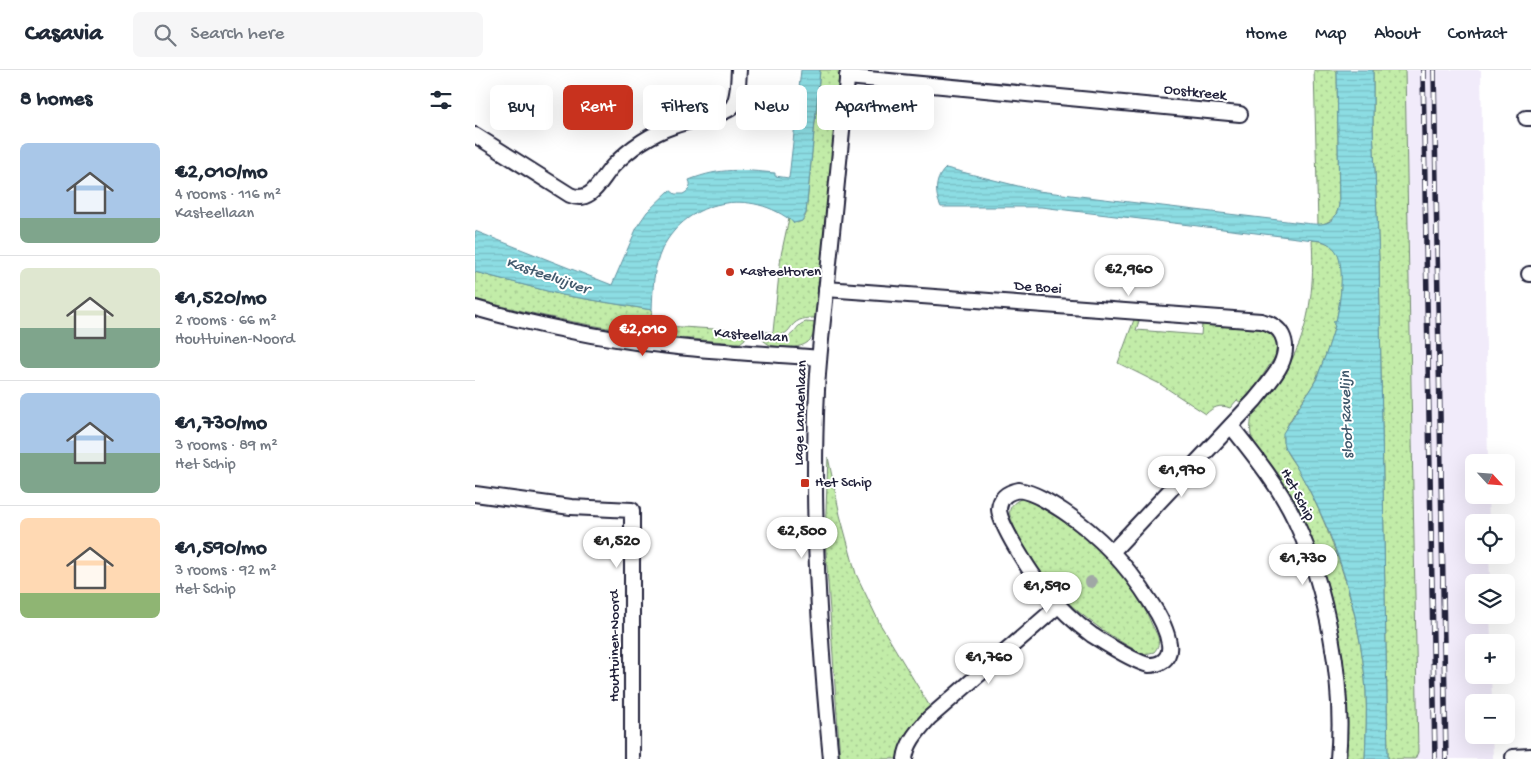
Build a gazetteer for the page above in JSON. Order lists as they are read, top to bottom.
{
  "streets": {
    "street": [
      "Oostkreek",
      "De Boei",
      "Kasteellaan",
      "Lage Landenlaan",
      "Het Schip",
      "Houttuinen-Noord"
    ]
  },
  "crossings": [
    ["Oostkreek", "Lage Landenlaan"],
    ["De Boei", "Lage Landenlaan"],
    ["De Boei", "Het Schip"],
    ["Kasteellaan", "Lage Landenlaan"]
  ],
  "water": ["Kasteelvijver", "sloot Ravelijn"],
  "places": {
    "other": ["Kasteeltoren"],
    "transit": ["Het Schip"]
  },
  "north": "bottom right",
  "page": {
    "header": "Casavia",
    "search": "Search here",
    "nav": [
      "Home",
      "Map",
      "About",
      "Contact"
    ],
    "heading": "8 homes",
    "chip": [
      "Buy",
      "Rent",
      "Filters",
      "New",
      "Apartment"
    ],
    "list": [
      {
        "name": "€2,010/mo",
        "note": "4 rooms · 116 m² · Kasteellaan"
      },
      {
        "name": "€1,520/mo",
        "note": "2 rooms · 66 m² · Houttuinen-Noord"
      },
      {
        "name": "€1,730/mo",
        "note": "3 rooms · 89 m² · Het Schip"
      },
      {
        "name": "€1,590/mo",
        "note": "3 rooms · 92 m² · Het Schip"
      }
    ],
    "price": [
      "€2,960",
      "€2,010",
      "€1,970",
      "€2,500",
      "€1,520",
      "€1,730",
      "€1,590",
      "€1,760"
    ],
    "map_buttons": ["+", "−"]
  }
}
